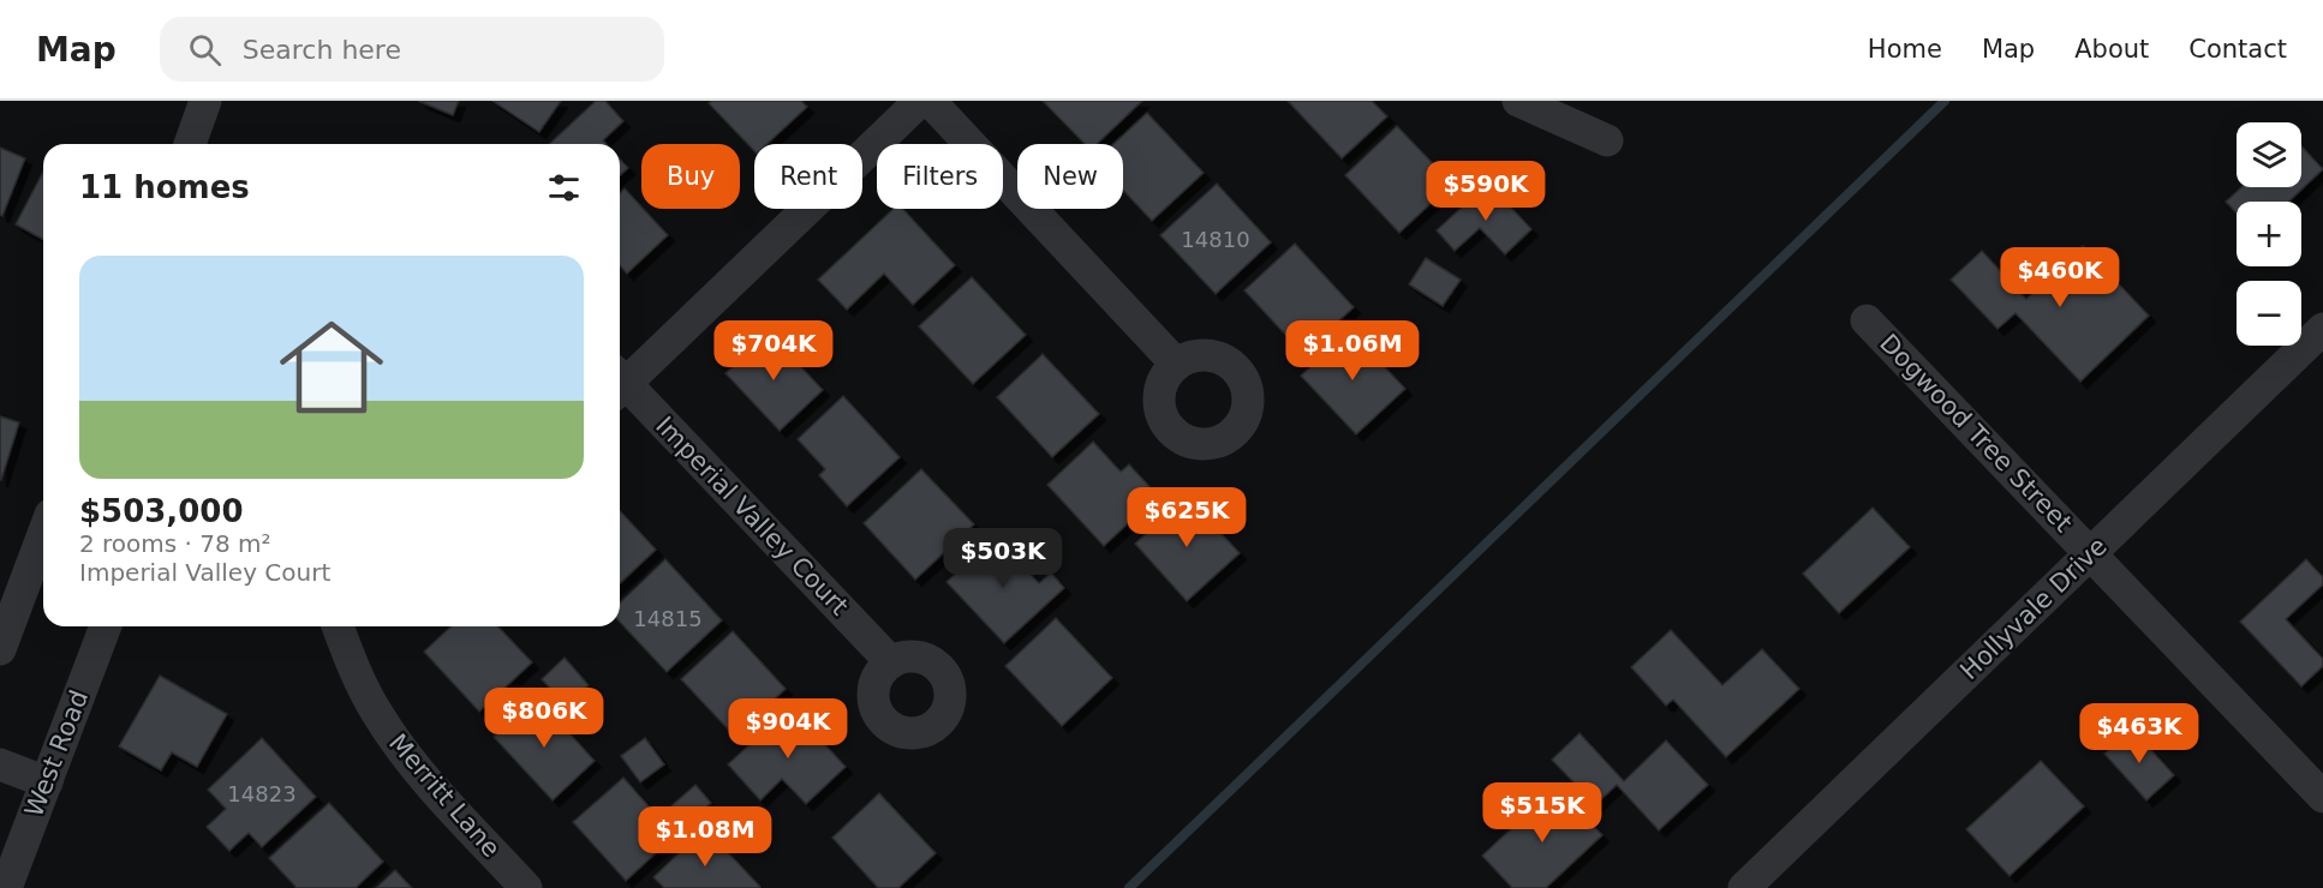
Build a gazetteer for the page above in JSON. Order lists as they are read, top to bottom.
{
  "streets": {
    "street": [
      "Dogwood Tree Street",
      "Imperial Valley Court",
      "Hollyvale Drive",
      "West Road",
      "Merritt Lane"
    ]
  },
  "crossings": [
    ["Dogwood Tree Street", "Hollyvale Drive"]
  ],
  "house_numbers": ["14810", "14815", "14823"],
  "page": {
    "header": "Map",
    "search": "Search here",
    "nav": [
      "Home",
      "Map",
      "About",
      "Contact"
    ],
    "map_buttons": ["+", "−"],
    "chip": [
      "Buy",
      "Rent",
      "Filters",
      "New"
    ],
    "heading": "11 homes",
    "price": [
      "$590K",
      "$460K",
      "$704K",
      "$1.06M",
      "$625K",
      "$503K",
      "$806K",
      "$904K",
      "$463K",
      "$515K",
      "$1.08M"
    ],
    "list": [
      {
        "name": "$503,000",
        "note": "2 rooms · 78 m² · Imperial Valley Court"
      }
    ]
  }
}
